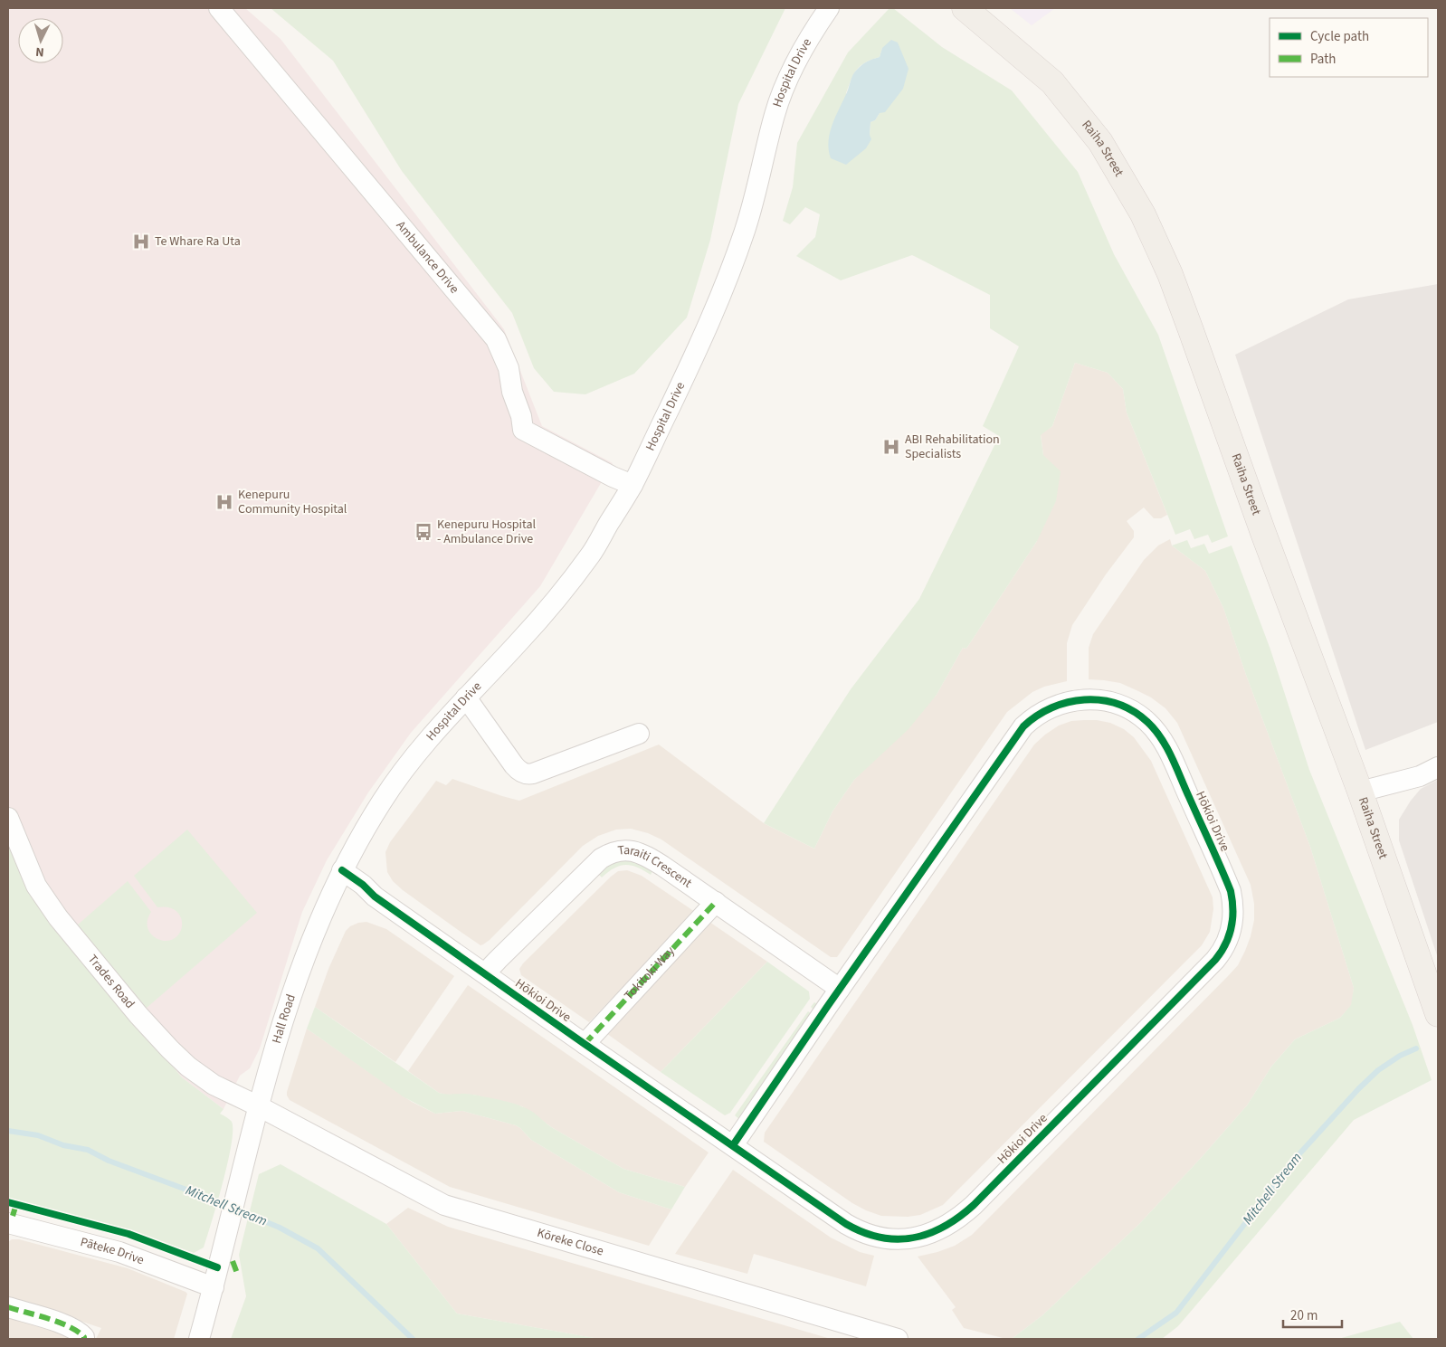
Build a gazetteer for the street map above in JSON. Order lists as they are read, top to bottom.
{
  "streets": {
    "main road": ["Raiha Street"],
    "street": [
      "Hospital Drive",
      "Ambulance Drive",
      "Hōkioi Drive",
      "Taraiti Crescent",
      "Tokitoki Way",
      "Trades Road",
      "Hall Road",
      "Kōreke Close",
      "Pāteke Drive"
    ]
  },
  "crossings": [
    ["Hospital Drive", "Ambulance Drive"],
    ["Hospital Drive", "Hall Road"],
    ["Hōkioi Drive", "Taraiti Crescent"],
    ["Hōkioi Drive", "Tokitoki Way"],
    ["Hōkioi Drive", "Hall Road"],
    ["Taraiti Crescent", "Tokitoki Way"],
    ["Trades Road", "Hall Road"],
    ["Trades Road", "Kōreke Close"],
    ["Hall Road", "Kōreke Close"],
    ["Hall Road", "Pāteke Drive"]
  ],
  "water": ["Mitchell Stream"],
  "places": {
    "hospital": ["Te Whare Ra Uta", "ABI Rehabilitation Specialists", "Kenepuru Community Hospital"],
    "bus stop": ["Kenepuru Hospital - Ambulance Drive"]
  },
  "legend": ["Cycle path", "Path"],
  "scale_bar": "20 m",
  "north": "bottom"
}
